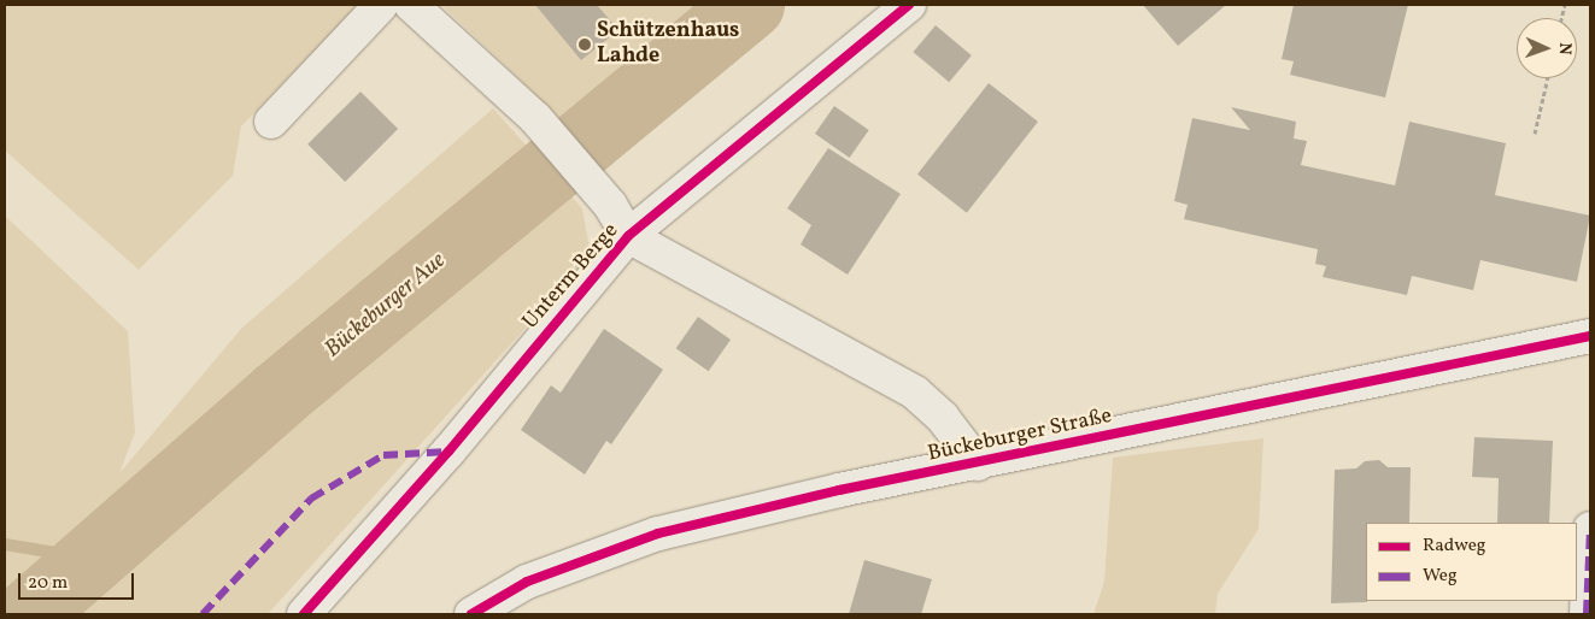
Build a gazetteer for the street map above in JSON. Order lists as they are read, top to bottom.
{
  "streets": {
    "street": ["Unterm Berge", "Bückeburger Straße"]
  },
  "crossings": [
    ["Unterm Berge", "Bückeburger Straße"]
  ],
  "water": ["Bückeburger Aue"],
  "places": ["Schützenhaus Lahde"],
  "legend": ["Radweg", "Weg"],
  "scale_bar": "20 m",
  "north": "right"
}
